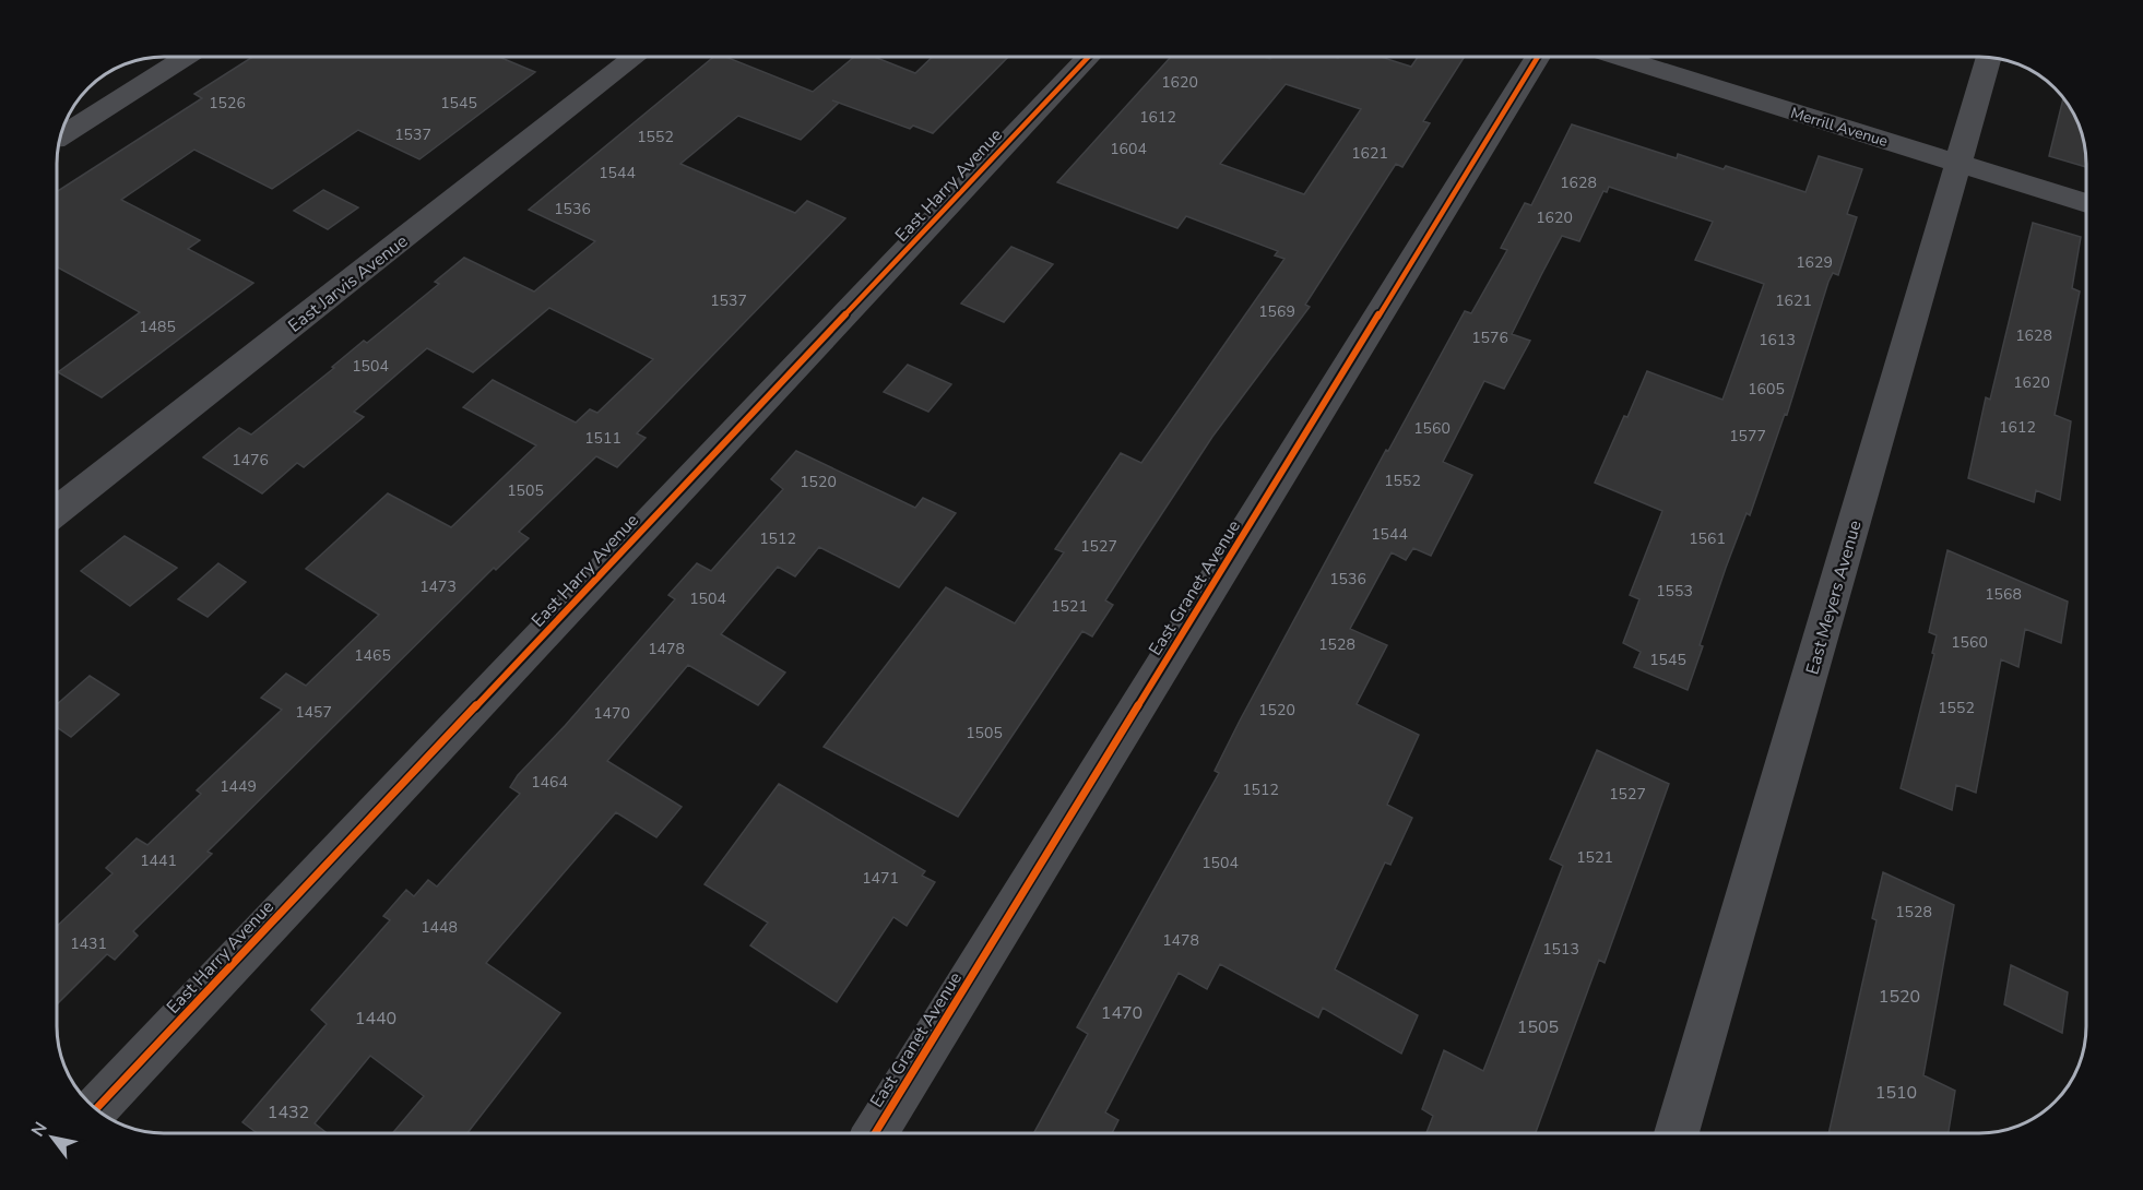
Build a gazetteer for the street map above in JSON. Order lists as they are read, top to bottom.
{
  "streets": {
    "street": [
      "Merrill Avenue",
      "East Harry Avenue",
      "East Jarvis Avenue",
      "East Granet Avenue",
      "East Meyers Avenue"
    ]
  },
  "crossings": [
    ["Merrill Avenue", "East Meyers Avenue"]
  ],
  "house_numbers": [
    "1620",
    "1526",
    "1545",
    "1612",
    "1537",
    "1552",
    "1604",
    "1621",
    "1544",
    "1628",
    "1536",
    "1620",
    "1629",
    "1537",
    "1621",
    "1569",
    "1485",
    "1628",
    "1576",
    "1613",
    "1504",
    "1620",
    "1605",
    "1612",
    "1560",
    "1577",
    "1511",
    "1476",
    "1552",
    "1520",
    "1505",
    "1544",
    "1512",
    "1561",
    "1527",
    "1536",
    "1473",
    "1553",
    "1568",
    "1504",
    "1521",
    "1560",
    "1528",
    "1478",
    "1465",
    "1545",
    "1552",
    "1520",
    "1457",
    "1470",
    "1505",
    "1464",
    "1449",
    "1512",
    "1527",
    "1521",
    "1441",
    "1504",
    "1471",
    "1528",
    "1448",
    "1478",
    "1431",
    "1513",
    "1520",
    "1470",
    "1440",
    "1505",
    "1510",
    "1432"
  ],
  "north": "top left"
}
